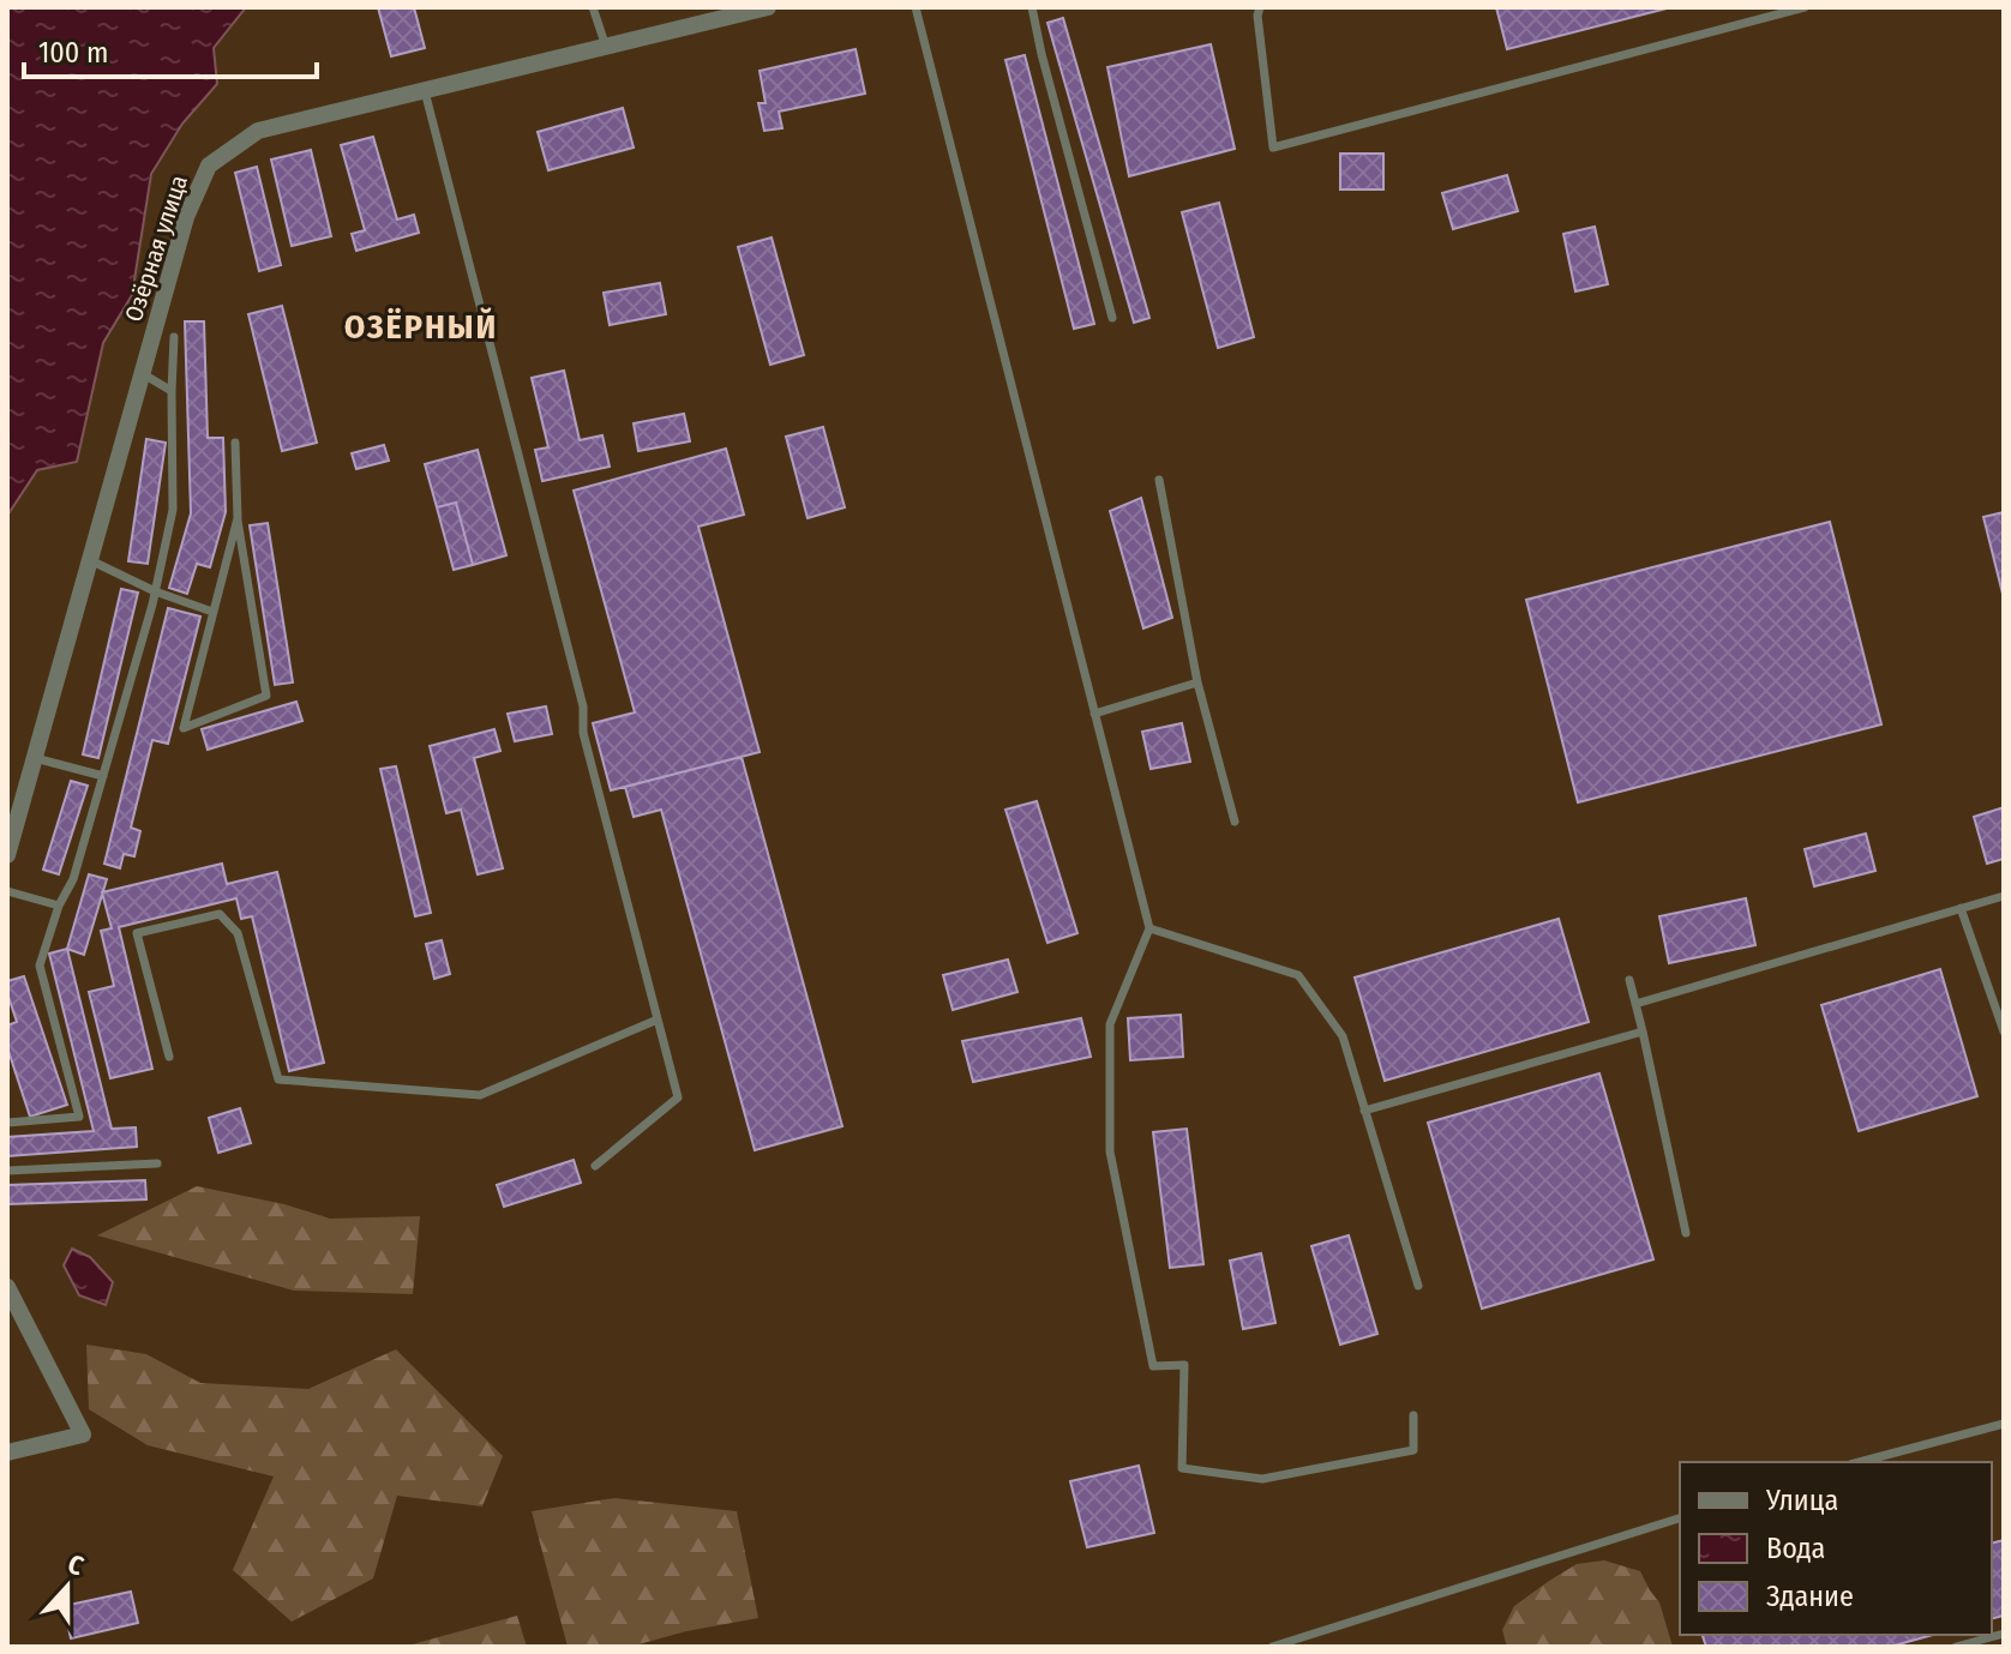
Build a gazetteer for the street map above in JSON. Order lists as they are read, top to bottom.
{
  "streets": {
    "street": ["Озёрная улица"]
  },
  "districts": ["ОЗЁРНЫЙ"],
  "legend": ["Улица", "Вода", "Здание"],
  "scale_bar": "100 m",
  "north": "top"
}
